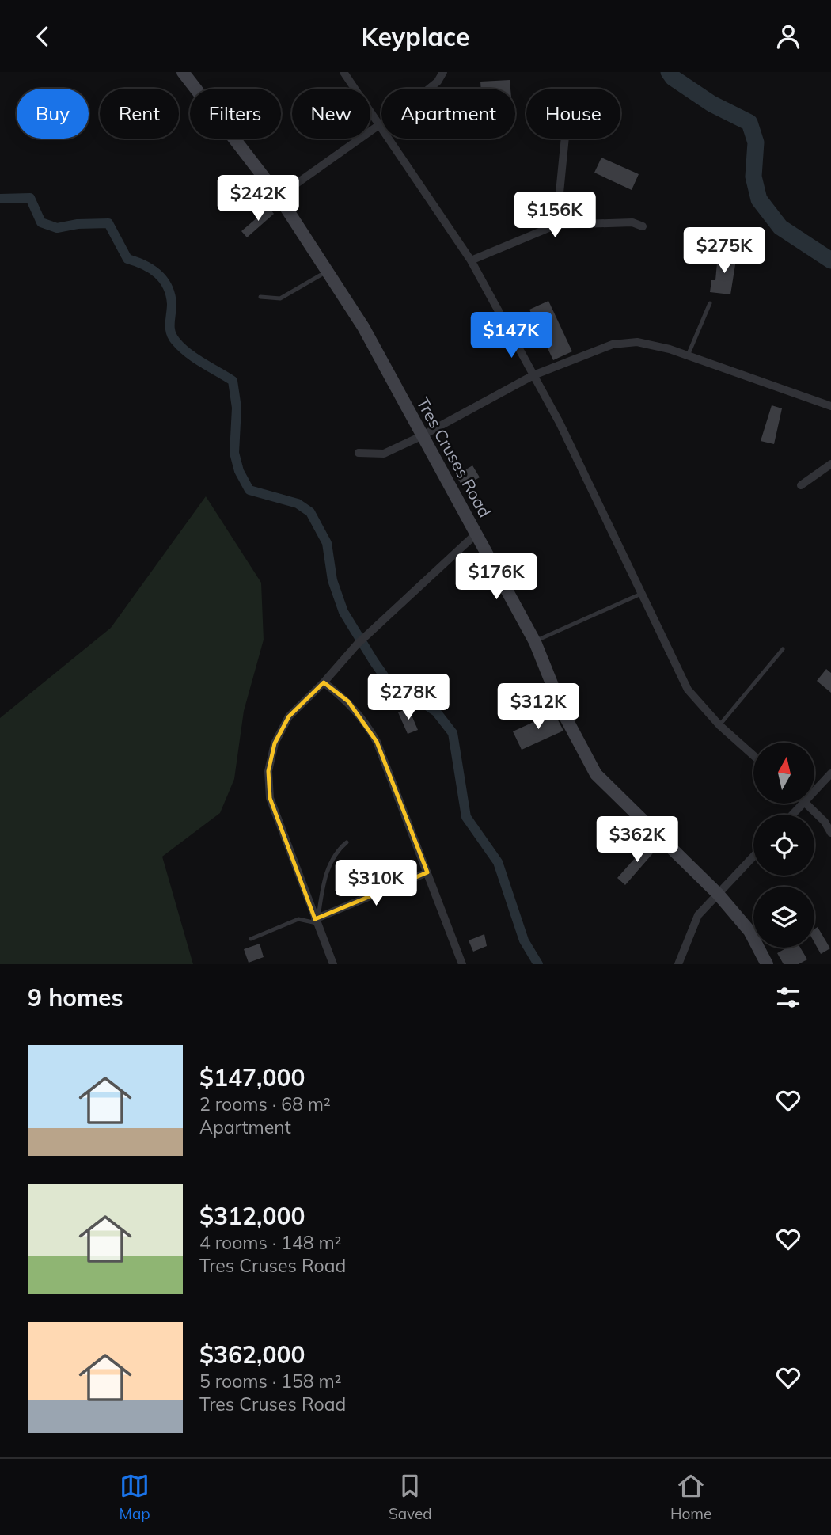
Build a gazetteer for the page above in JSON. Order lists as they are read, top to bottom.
{
  "streets": {
    "main road": ["Tres Cruses Road"]
  },
  "north": "top",
  "page": {
    "header": "Keyplace",
    "chip": [
      "Buy",
      "Rent",
      "Filters",
      "New",
      "Apartment",
      "House"
    ],
    "price": [
      "$242K",
      "$156K",
      "$275K",
      "$147K",
      "$176K",
      "$278K",
      "$312K",
      "$362K",
      "$310K"
    ],
    "heading": "9 homes",
    "list": [
      {
        "name": "$147,000",
        "note": "2 rooms · 68 m² · Apartment"
      },
      {
        "name": "$312,000",
        "note": "4 rooms · 148 m² · Tres Cruses Road"
      },
      {
        "name": "$362,000",
        "note": "5 rooms · 158 m² · Tres Cruses Road"
      }
    ],
    "tabs": ["Map", "Saved", "Home"]
  }
}
